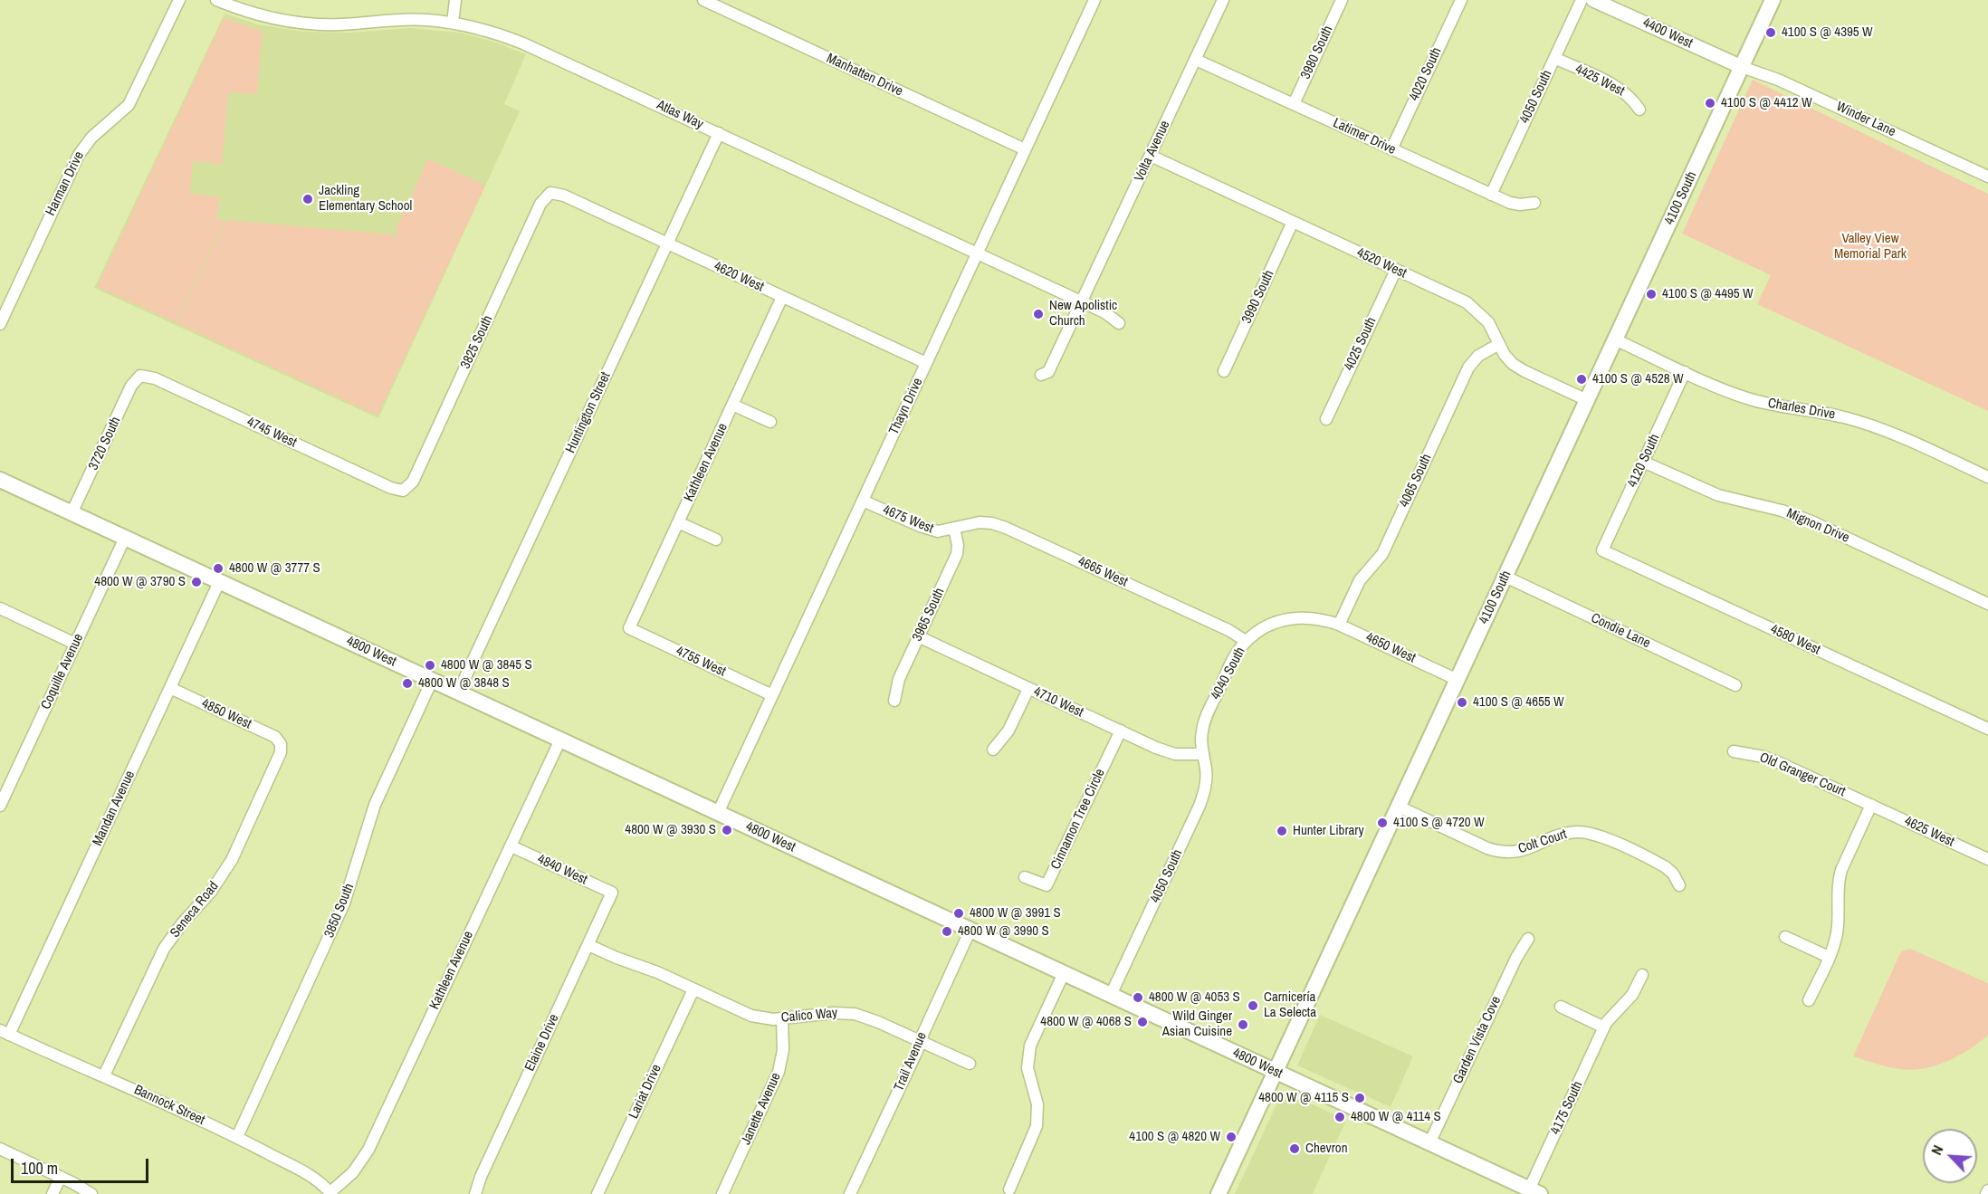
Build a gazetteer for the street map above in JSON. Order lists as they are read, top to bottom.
{
  "streets": {
    "main road": ["4100 South", "4800 West"],
    "street": [
      "4400 West",
      "3980 South",
      "4020 South",
      "Manhatten Drive",
      "4425 West",
      "4050 South",
      "Atlas Way",
      "Winder Lane",
      "Latimer Drive",
      "Volta Avenue",
      "Harman Drive",
      "4520 West",
      "4620 West",
      "3990 South",
      "3825 South",
      "4025 South",
      "Thayn Drive",
      "Charles Drive",
      "Huntington Street",
      "4745 West",
      "3720 South",
      "4120 South",
      "Kathleen Avenue",
      "4065 South",
      "4675 West",
      "Mignon Drive",
      "4665 West",
      "3965 South",
      "Condie Lane",
      "4580 West",
      "4650 West",
      "4755 West",
      "Coquille Avenue",
      "4040 South",
      "4710 West",
      "4850 West",
      "Old Granger Court",
      "Mandan Avenue",
      "Cinnamon Tree Circle",
      "4625 West",
      "Colt Court",
      "4840 West",
      "Seneca Road",
      "3850 South",
      "Calico Way",
      "Garden Vista Cove",
      "Elaine Drive",
      "Trail Avenue",
      "Lariat Drive",
      "Bannock Street",
      "4175 South",
      "Janette Avenue"
    ]
  },
  "crossings": [
    ["4400 West", "Winder Lane"],
    ["4400 West", "4100 South"],
    ["3980 South", "Latimer Drive"],
    ["4020 South", "Latimer Drive"],
    ["Manhatten Drive", "Thayn Drive"],
    ["4425 West", "4050 South"],
    ["4050 South", "Latimer Drive"],
    ["4050 South", "4800 West"],
    ["4050 South", "4040 South"],
    ["4050 South", "4710 West"],
    ["Atlas Way", "Volta Avenue"],
    ["Atlas Way", "Thayn Drive"],
    ["Atlas Way", "Huntington Street"],
    ["Winder Lane", "4100 South"],
    ["Latimer Drive", "Volta Avenue"],
    ["Volta Avenue", "4520 West"],
    ["4100 South", "4520 West"],
    ["4100 South", "Charles Drive"],
    ["4100 South", "Condie Lane"],
    ["4100 South", "4650 West"],
    ["4100 South", "4800 West"],
    ["4100 South", "Colt Court"],
    ["4520 West", "3990 South"],
    ["4520 West", "4025 South"],
    ["4520 West", "4065 South"],
    ["4620 West", "3825 South"],
    ["4620 West", "Thayn Drive"],
    ["4620 West", "Huntington Street"],
    ["4620 West", "Kathleen Avenue"],
    ["3825 South", "4745 West"],
    ["Thayn Drive", "4675 West"],
    ["Thayn Drive", "4800 West"],
    ["Thayn Drive", "4755 West"],
    ["Charles Drive", "4120 South"],
    ["Huntington Street", "4800 West"],
    ["4745 West", "3720 South"],
    ["3720 South", "4800 West"],
    ["4120 South", "Mignon Drive"],
    ["4120 South", "4580 West"],
    ["Kathleen Avenue", "4800 West"],
    ["Kathleen Avenue", "4755 West"],
    ["Kathleen Avenue", "4840 West"],
    ["Kathleen Avenue", "Bannock Street"],
    ["4065 South", "4650 West"],
    ["4675 West", "4665 West"],
    ["4675 West", "3965 South"],
    ["4665 West", "3965 South"],
    ["4665 West", "4040 South"],
    ["3965 South", "4710 West"],
    ["4650 West", "4040 South"],
    ["4800 West", "Coquille Avenue"],
    ["4800 West", "Mandan Avenue"],
    ["4800 West", "3850 South"],
    ["4800 West", "Garden Vista Cove"],
    ["4800 West", "Trail Avenue"],
    ["4800 West", "4175 South"],
    ["4040 South", "4710 West"],
    ["4710 West", "Cinnamon Tree Circle"],
    ["4850 West", "Mandan Avenue"],
    ["4850 West", "Seneca Road"],
    ["Old Granger Court", "4625 West"],
    ["Mandan Avenue", "Bannock Street"],
    ["4840 West", "Elaine Drive"],
    ["Seneca Road", "Bannock Street"],
    ["3850 South", "Bannock Street"],
    ["Calico Way", "Elaine Drive"],
    ["Calico Way", "Trail Avenue"],
    ["Calico Way", "Lariat Drive"],
    ["Calico Way", "Janette Avenue"]
  ],
  "parks": ["Valley View Memorial Park"],
  "places": [
    "4100 S @ 4395 W",
    "4100 S @ 4412 W",
    "Jackling Elementary School",
    "4100 S @ 4495 W",
    "New Apolistic Church",
    "4100 S @ 4528 W",
    "4800 W @ 3777 S",
    "4800 W @ 3790 S",
    "4800 W @ 3845 S",
    "4800 W @ 3848 S",
    "4100 S @ 4655 W",
    "4100 S @ 4720 W",
    "4800 W @ 3930 S",
    "Hunter Library",
    "4800 W @ 3991 S",
    "4800 W @ 3990 S",
    "4800 W @ 4053 S",
    "Carnicería La Selecta",
    "4800 W @ 4068 S",
    "Wild Ginger Asian Cuisine",
    "4800 W @ 4115 S",
    "4800 W @ 4114 S",
    "4100 S @ 4820 W",
    "Chevron"
  ],
  "scale_bar": "100 m",
  "north": "top left"
}
